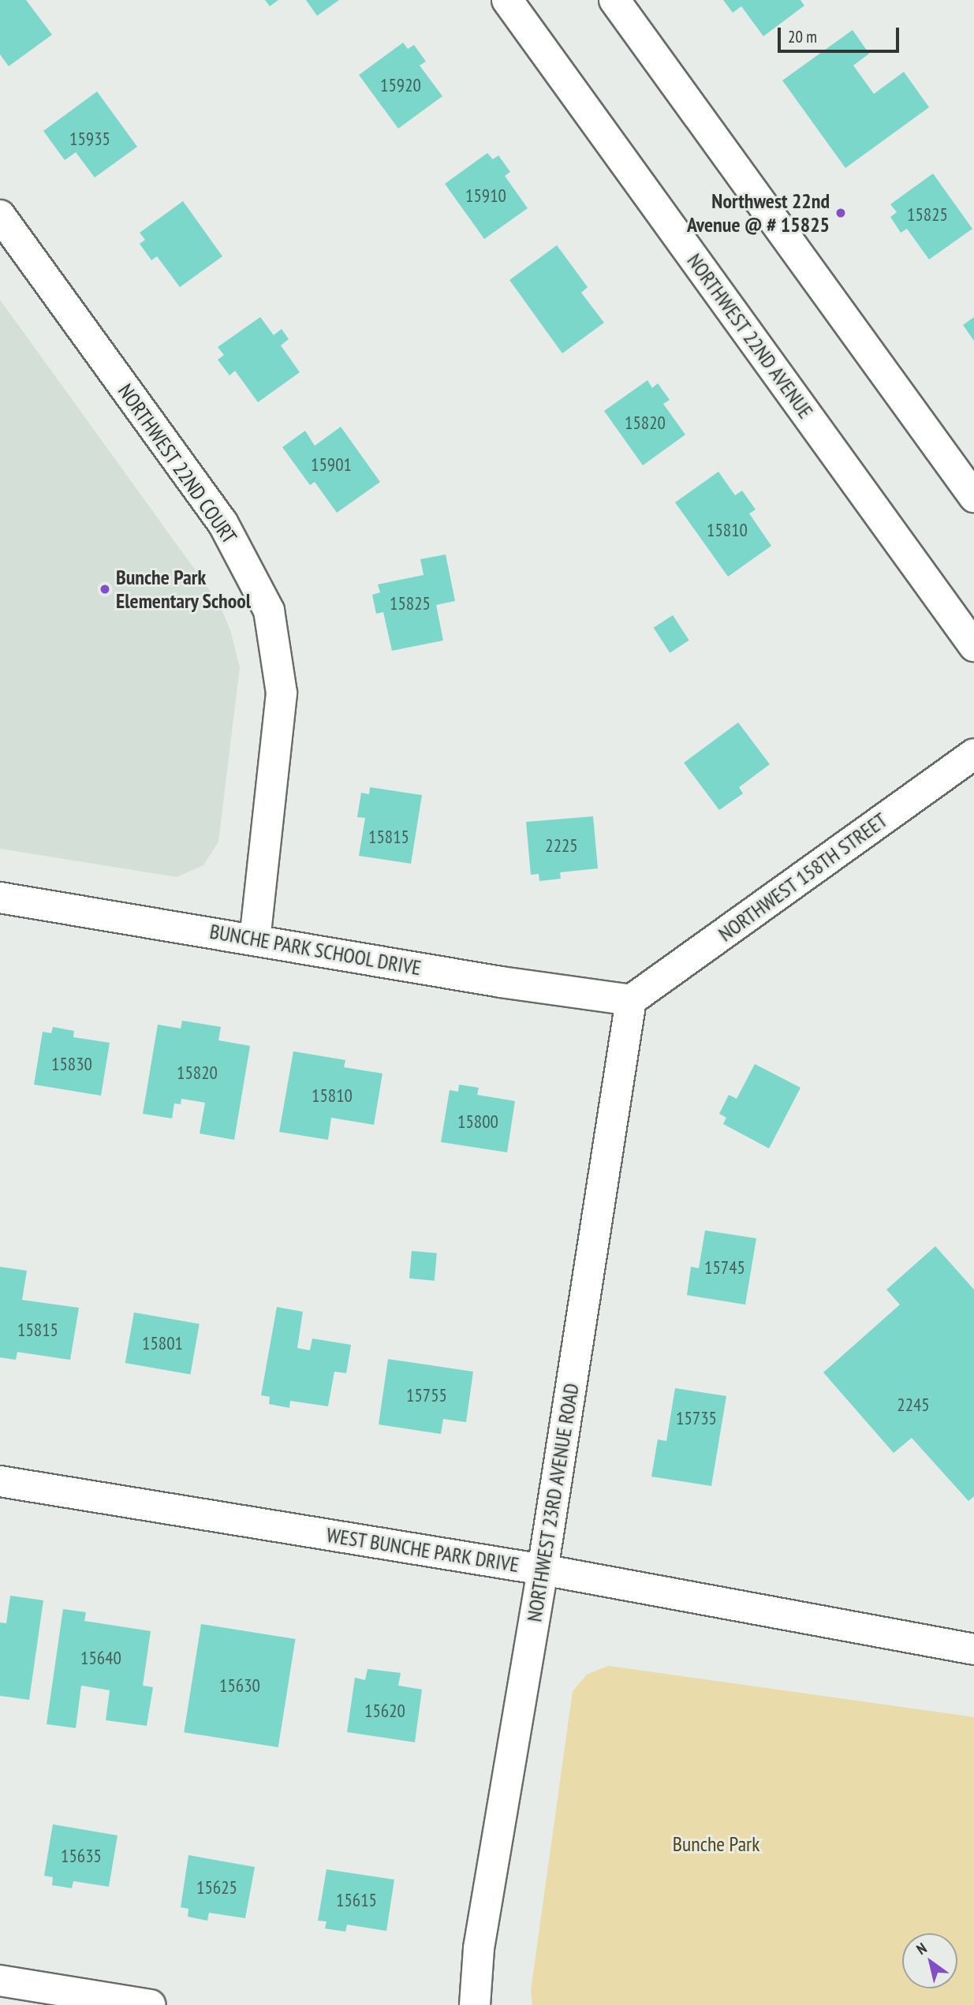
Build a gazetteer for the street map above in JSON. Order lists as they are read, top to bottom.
{
  "streets": {
    "street": [
      "NORTHWEST 22ND AVENUE",
      "NORTHWEST 22ND COURT",
      "NORTHWEST 158TH STREET",
      "BUNCHE PARK SCHOOL DRIVE",
      "NORTHWEST 23RD AVENUE ROAD",
      "WEST BUNCHE PARK DRIVE"
    ]
  },
  "crossings": [
    ["NORTHWEST 22ND COURT", "BUNCHE PARK SCHOOL DRIVE"],
    ["NORTHWEST 158TH STREET", "BUNCHE PARK SCHOOL DRIVE"],
    ["NORTHWEST 158TH STREET", "NORTHWEST 23RD AVENUE ROAD"],
    ["BUNCHE PARK SCHOOL DRIVE", "NORTHWEST 23RD AVENUE ROAD"],
    ["NORTHWEST 23RD AVENUE ROAD", "WEST BUNCHE PARK DRIVE"]
  ],
  "parks": ["Bunche Park"],
  "places": ["Northwest 22nd Avenue @ # 15825", "Bunche Park Elementary School"],
  "house_numbers": [
    "15920",
    "15935",
    "15910",
    "15825",
    "15820",
    "15901",
    "15810",
    "15825",
    "15815",
    "2225",
    "15830",
    "15820",
    "15810",
    "15800",
    "15745",
    "15815",
    "15801",
    "15755",
    "2245",
    "15735",
    "15640",
    "15630",
    "15620",
    "15635",
    "15625",
    "15615"
  ],
  "scale_bar": "20 m",
  "north": "top left"
}
